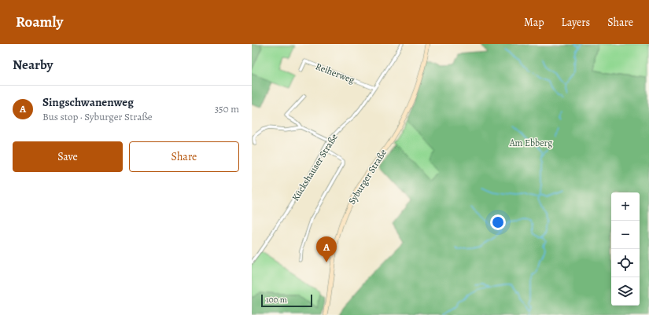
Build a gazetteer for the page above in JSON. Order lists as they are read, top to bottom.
{
  "streets": {
    "street": ["Reiherweg", "Kückshauser Straße", "Syburger Straße"]
  },
  "crossings": [
    ["Reiherweg", "Kückshauser Straße"]
  ],
  "parks": ["Am Ebberg"],
  "scale_bar": "100 m",
  "page": {
    "header": "Roamly",
    "nav": ["Map", "Layers", "Share"],
    "heading": "Nearby",
    "list": [
      {
        "mark": "A",
        "name": "Singschwanenweg",
        "note": "Bus stop · Syburger Straße",
        "value": "350 m"
      }
    ],
    "buttons": ["Save", "Share"],
    "map_buttons": ["+", "−"],
    "pins": "A",
    "scale": "100 m"
  }
}
